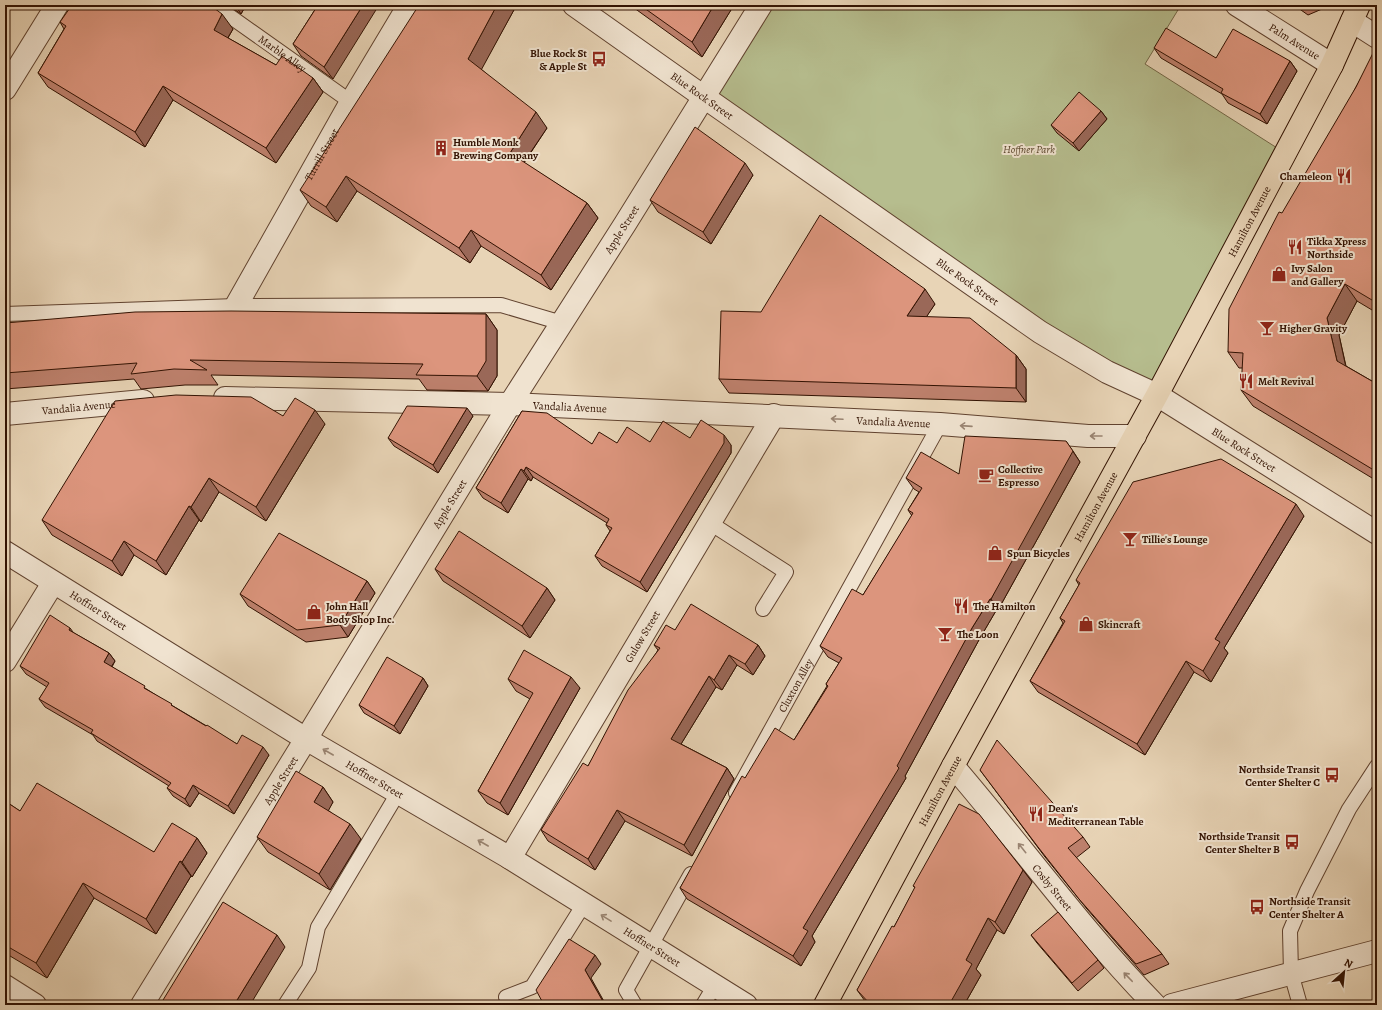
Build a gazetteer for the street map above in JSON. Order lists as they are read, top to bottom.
{
  "streets": {
    "main road": ["Hamilton Avenue"],
    "street": [
      "Palm Avenue",
      "Blue Rock Street",
      "Turrill Street",
      "Apple Street",
      "Vandalia Avenue",
      "Hoffner Street",
      "Gulow Street",
      "Cosby Street"
    ],
    "lane": ["Marble Alley", "Cluxton Alley"]
  },
  "crossings": [
    ["Palm Avenue", "Hamilton Avenue"],
    ["Marble Alley", "Turrill Street"],
    ["Blue Rock Street", "Hamilton Avenue"],
    ["Blue Rock Street", "Apple Street"],
    ["Hamilton Avenue", "Vandalia Avenue"],
    ["Hamilton Avenue", "Cosby Street"],
    ["Apple Street", "Vandalia Avenue"],
    ["Apple Street", "Hoffner Street"],
    ["Vandalia Avenue", "Gulow Street"],
    ["Vandalia Avenue", "Cluxton Alley"],
    ["Hoffner Street", "Gulow Street"]
  ],
  "one_way": ["Hoffner Street", "Cosby Street"],
  "parks": ["Hoffner Park"],
  "places": {
    "bus stop": [
      "Blue Rock St & Apple St",
      "Northside Transit Center Shelter C",
      "Northside Transit Center Shelter B",
      "Northside Transit Center Shelter A"
    ],
    "building": ["Humble Monk Brewing Company"],
    "restaurant": [
      "Chameleon",
      "Tikka Xpress Northside",
      "Melt Revival",
      "The Hamilton",
      "Dean's Mediterranean Table"
    ],
    "shop": [
      "Ivy Salon and Gallery",
      "Spun Bicycles",
      "John Hall Body Shop Inc.",
      "Skincraft"
    ],
    "bar": ["Higher Gravity", "Tillie's Lounge", "The Loon"],
    "cafe": ["Collective Espresso"]
  },
  "north": "top right"
}
